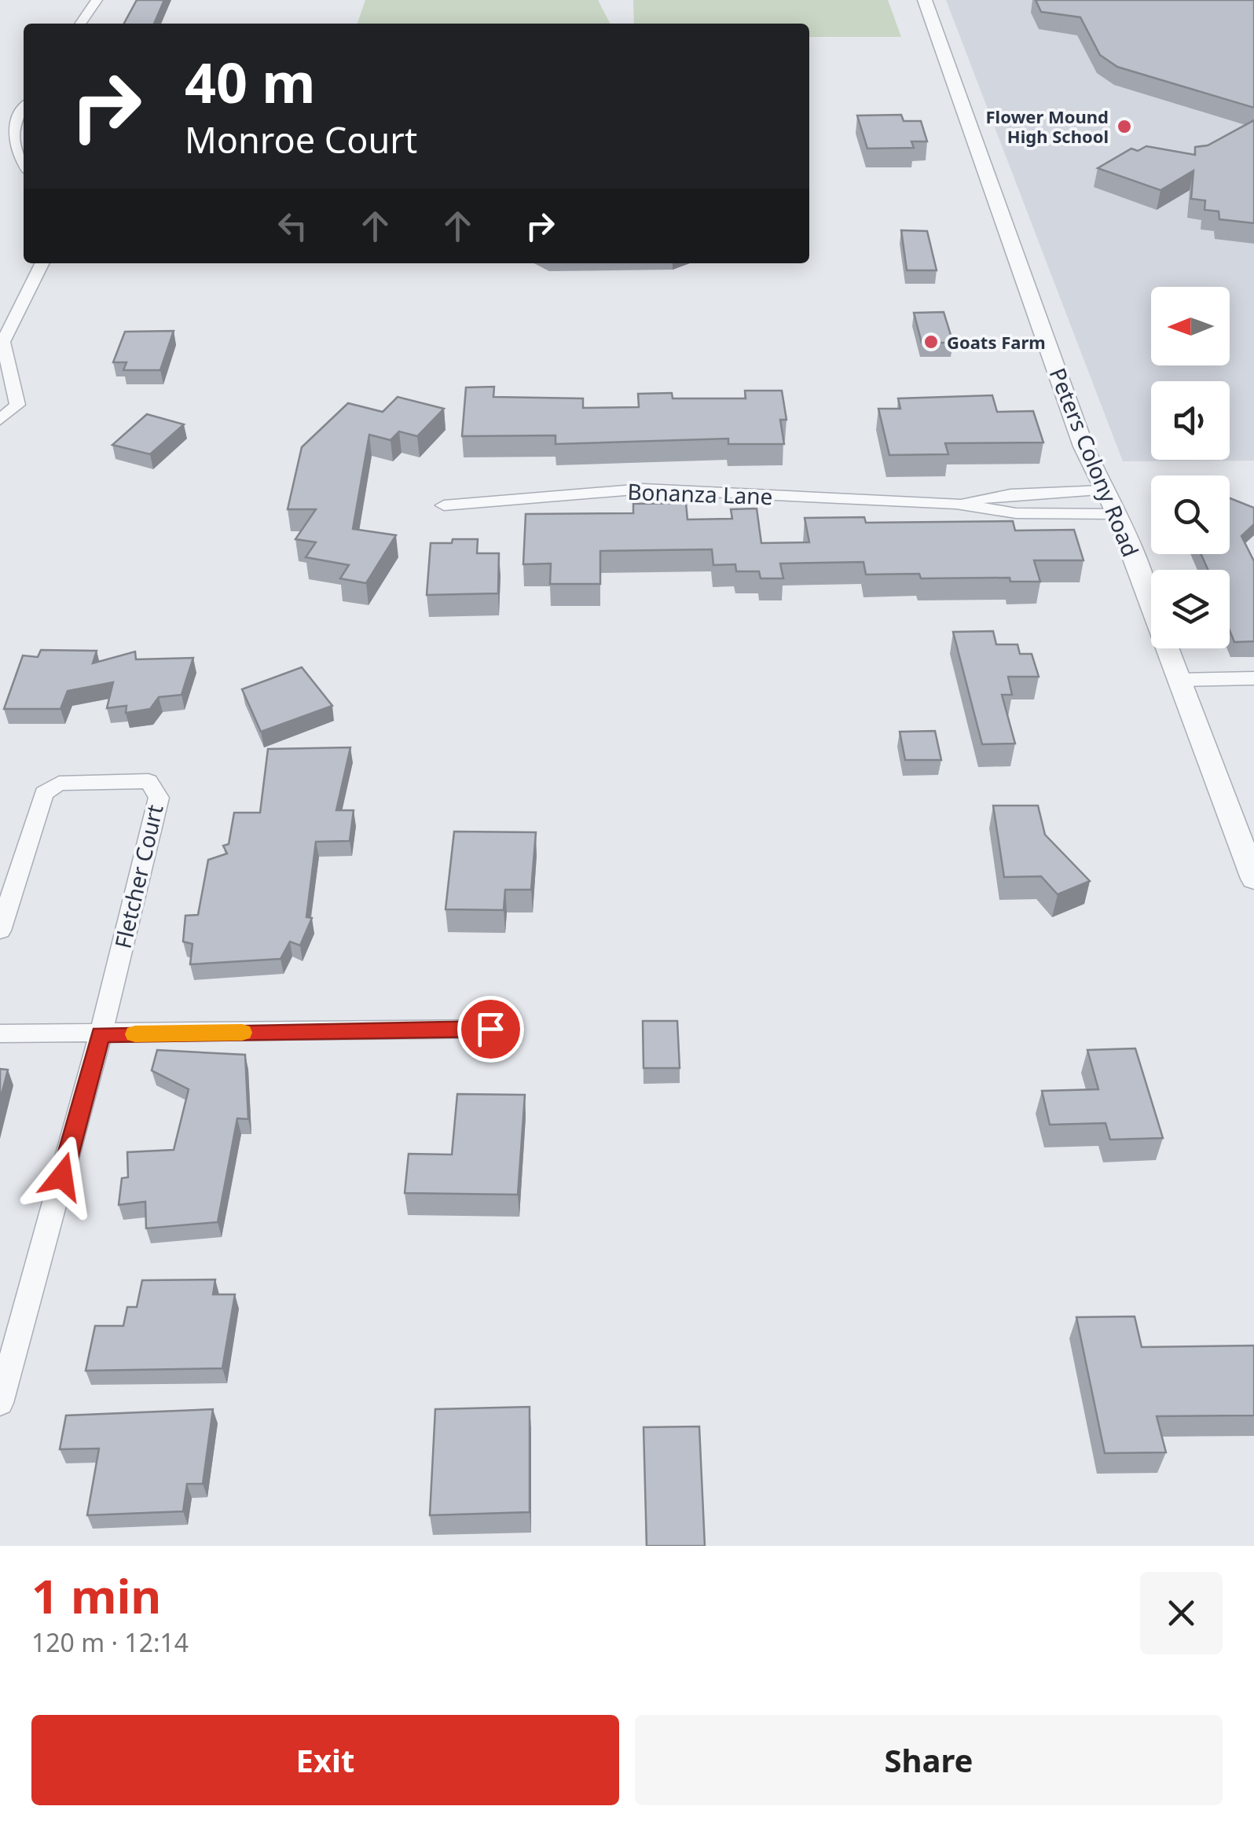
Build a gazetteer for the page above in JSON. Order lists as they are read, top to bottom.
{
  "streets": {
    "street": ["Peters Colony Road", "Bonanza Lane", "Fletcher Court"]
  },
  "crossings": [
    ["Peters Colony Road", "Bonanza Lane"]
  ],
  "places": ["Flower Mound High School", "Goats Farm"],
  "north": "left",
  "page": {
    "turn": ["40 m", "Monroe Court"],
    "heading": ["1 min", "120 m · 12:14"],
    "buttons": ["Exit", "Share"]
  }
}
